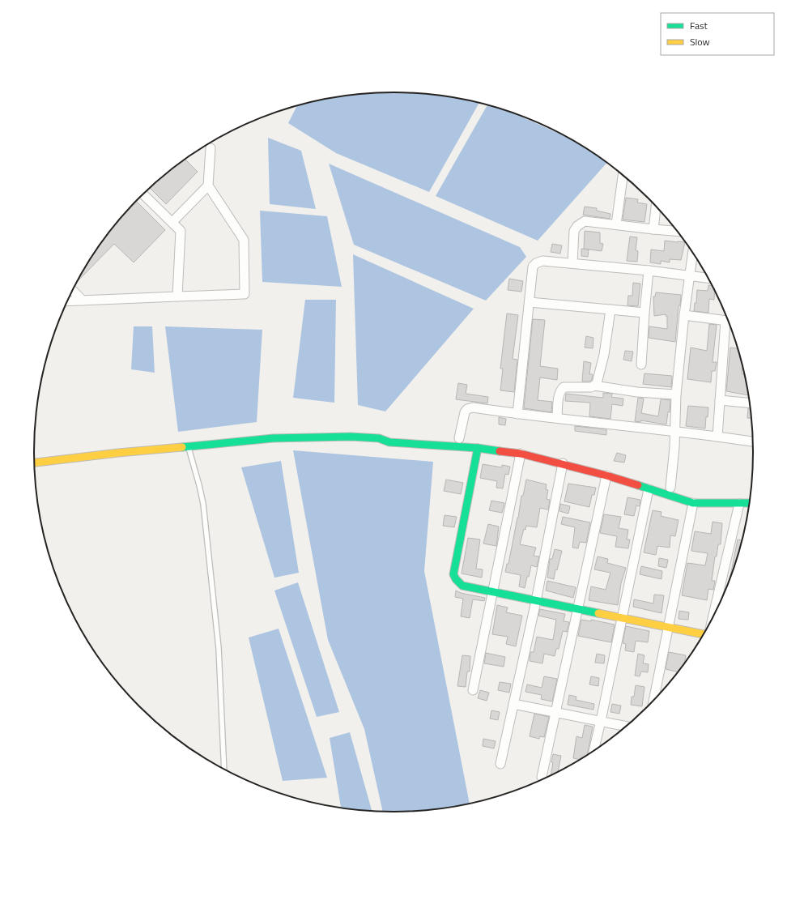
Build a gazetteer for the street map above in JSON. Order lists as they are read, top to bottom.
{
  "legend": ["Fast", "Slow"]
}
